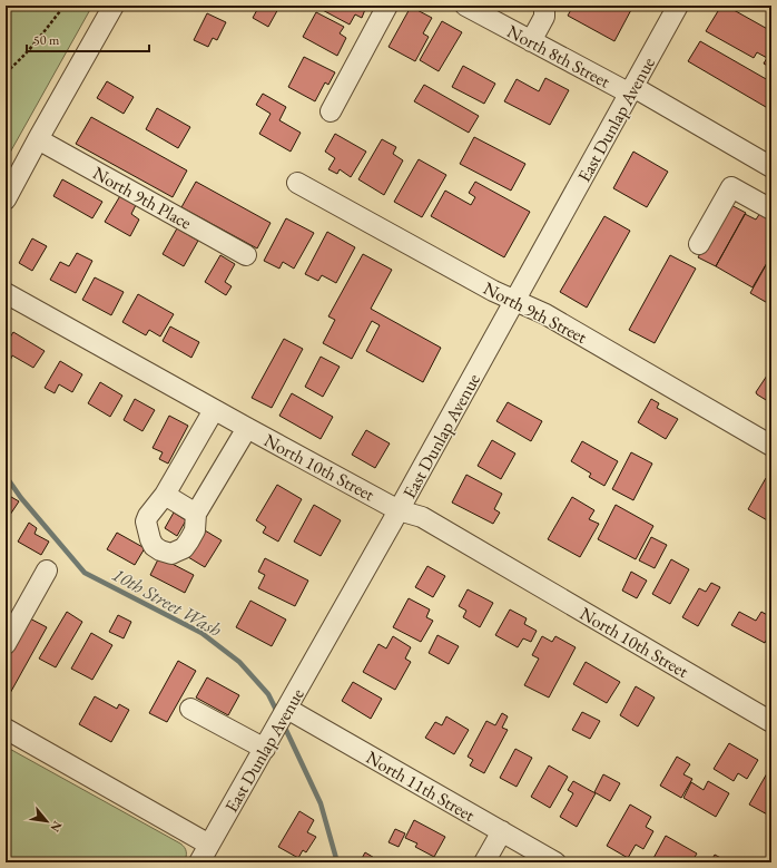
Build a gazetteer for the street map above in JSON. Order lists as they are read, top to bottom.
{
  "streets": {
    "street": [
      "North 8th Street",
      "East Dunlap Avenue",
      "North 9th Place",
      "North 9th Street",
      "North 10th Street",
      "North 11th Street"
    ]
  },
  "crossings": [
    ["North 8th Street", "East Dunlap Avenue"],
    ["East Dunlap Avenue", "North 9th Street"],
    ["East Dunlap Avenue", "North 10th Street"],
    ["East Dunlap Avenue", "North 11th Street"]
  ],
  "water": ["10th Street Wash"],
  "scale_bar": "50 m",
  "north": "bottom right"
}
